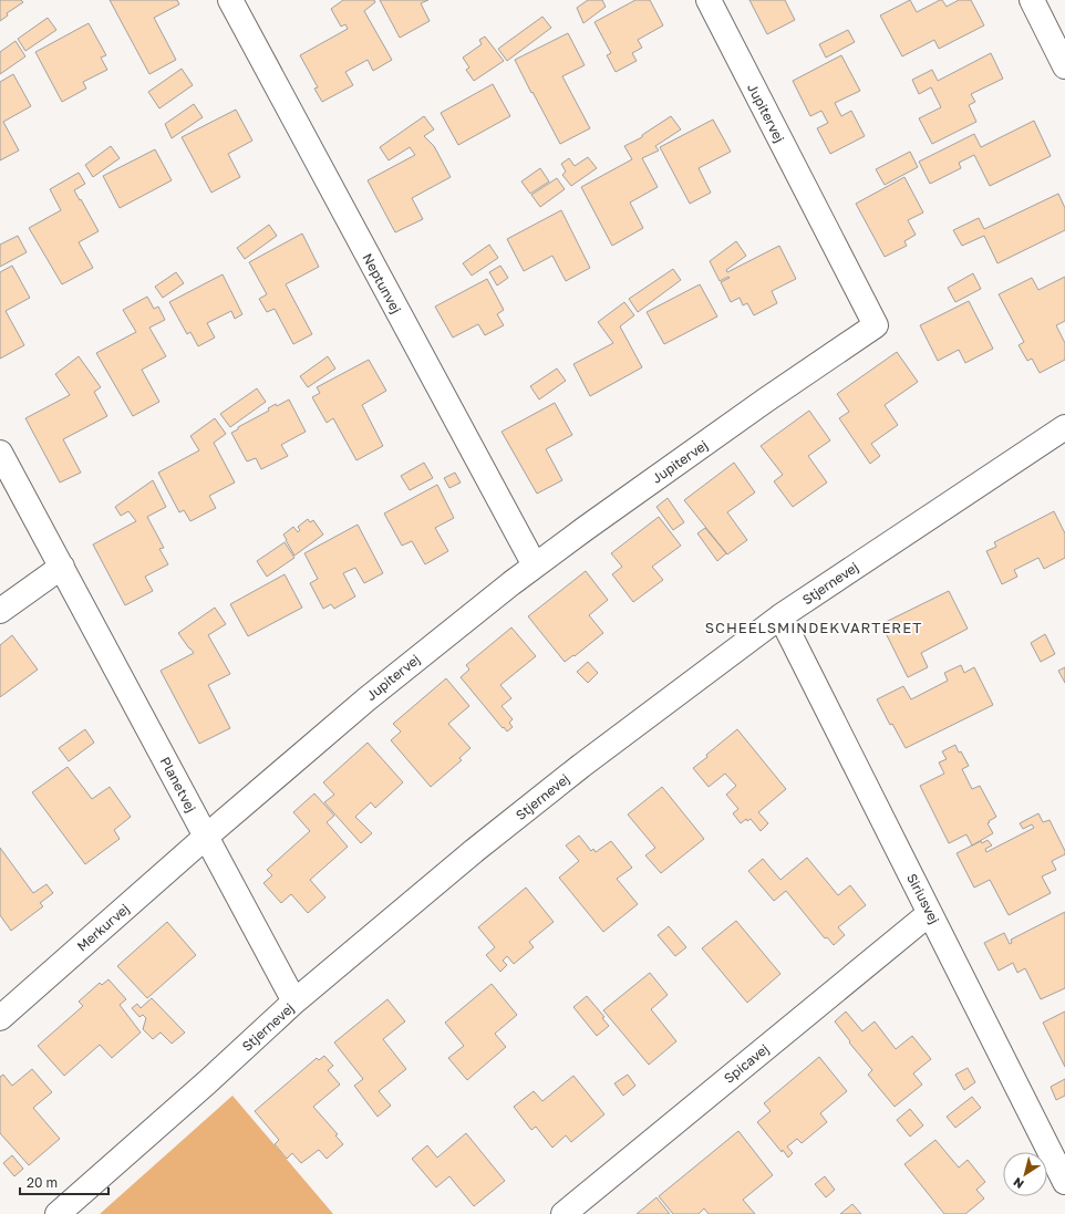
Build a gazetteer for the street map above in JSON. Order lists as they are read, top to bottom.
{
  "streets": {
    "street": [
      "Jupitervej",
      "Neptunvej",
      "Stjernevej",
      "Planetvej",
      "Siriusvej",
      "Merkurvej",
      "Spicavej"
    ]
  },
  "crossings": [
    ["Jupitervej", "Neptunvej"],
    ["Jupitervej", "Planetvej"],
    ["Jupitervej", "Merkurvej"],
    ["Stjernevej", "Planetvej"],
    ["Stjernevej", "Siriusvej"],
    ["Planetvej", "Merkurvej"],
    ["Siriusvej", "Spicavej"]
  ],
  "districts": ["SCHEELSMINDEKVARTERET"],
  "scale_bar": "20 m",
  "north": "bottom left"
}
